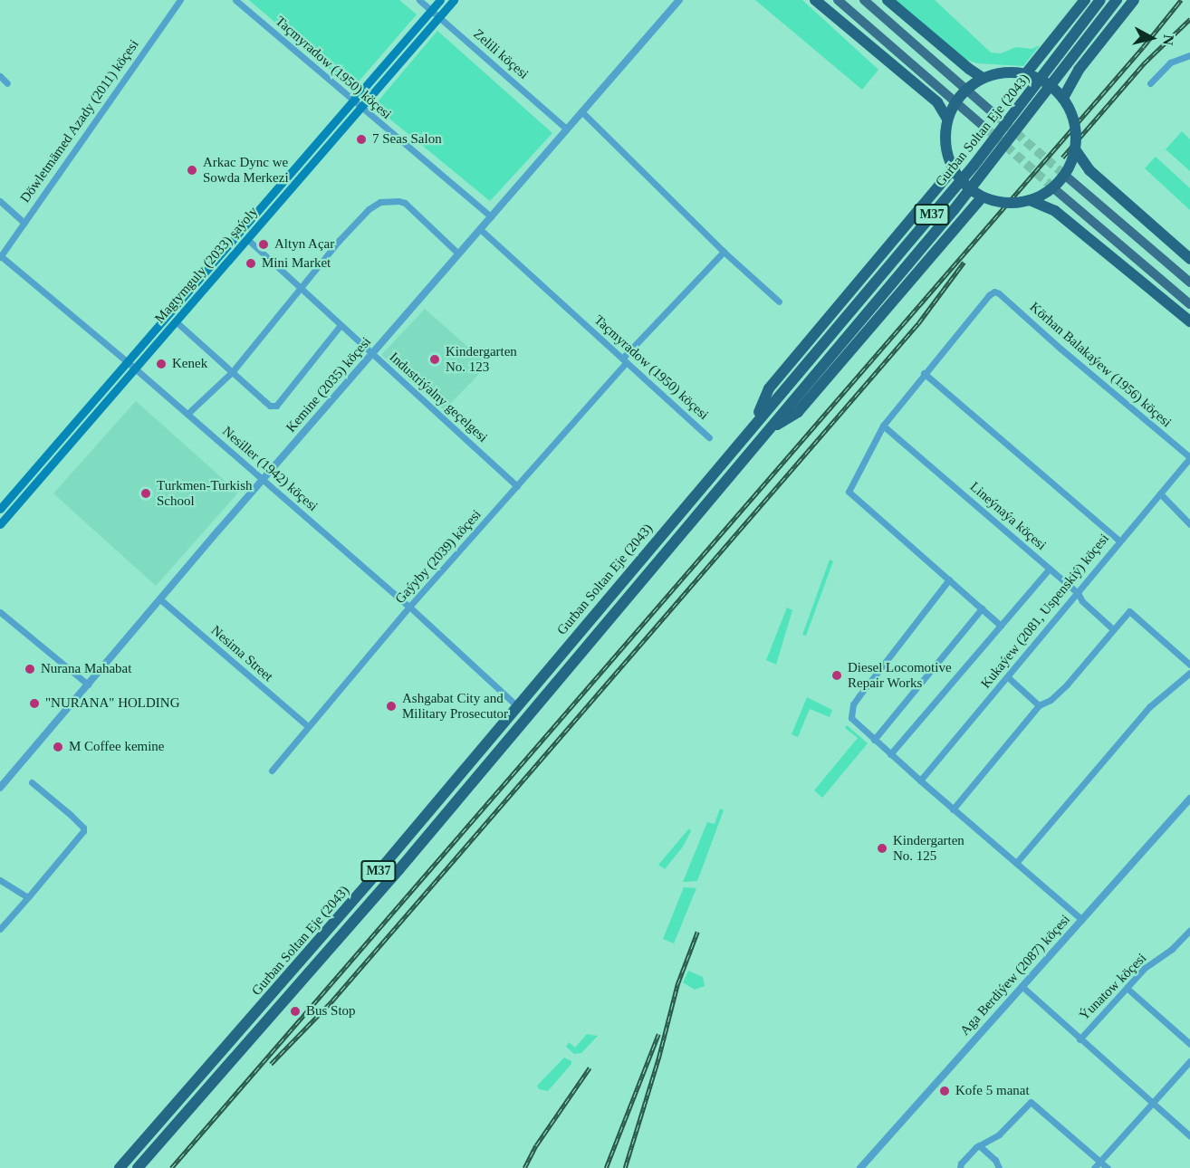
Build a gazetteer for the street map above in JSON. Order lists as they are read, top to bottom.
{
  "streets": {
    "highway": ["Gurban Soltan Eje (2043)", "M37"],
    "main road": ["Magtymguly (2033) şaýoly"],
    "street": [
      "Zelili köçesi",
      "Taçmyradow (1950) köçesi",
      "Döwletmämed Azady (2011) köçesi",
      "Körhan Balakaýew (1956) köçesi",
      "Kemine (2035) köçesi",
      "Industriýalny geçelgesi",
      "Nesiller (1942) köçesi",
      "Lineýnaýa köçesi",
      "Gaýyby (2039) köçesi",
      "Kukaýew (2081, Uspenskiý) köçesi",
      "Nesima Street",
      "Aga Berdiýew (2087) köçesi",
      "Ýunatow köçesi"
    ]
  },
  "crossings": [
    ["Zelili köçesi", "Magtymguly (2033) şaýoly"],
    ["Zelili köçesi", "Kemine (2035) köçesi"],
    ["Taçmyradow (1950) köçesi", "Magtymguly (2033) şaýoly"],
    ["Taçmyradow (1950) köçesi", "Kemine (2035) köçesi"],
    ["Taçmyradow (1950) köçesi", "Gaýyby (2039) köçesi"],
    ["Döwletmämed Azady (2011) köçesi", "Nesiller (1942) köçesi"],
    ["Gurban Soltan Eje (2043)", "Nesiller (1942) köçesi"],
    ["Magtymguly (2033) şaýoly", "Industriýalny geçelgesi"],
    ["Magtymguly (2033) şaýoly", "Nesiller (1942) köçesi"],
    ["Körhan Balakaýew (1956) köçesi", "Kukaýew (2081, Uspenskiý) köçesi"],
    ["Kemine (2035) köçesi", "Industriýalny geçelgesi"],
    ["Kemine (2035) köçesi", "Nesiller (1942) köçesi"],
    ["Kemine (2035) köçesi", "Nesima Street"],
    ["Industriýalny geçelgesi", "Gaýyby (2039) köçesi"],
    ["Nesiller (1942) köçesi", "Gaýyby (2039) köçesi"],
    ["Lineýnaýa köçesi", "Kukaýew (2081, Uspenskiý) köçesi"],
    ["Gaýyby (2039) köçesi", "Nesima Street"]
  ],
  "places": [
    "7 Seas Salon",
    "Arkac Dync we Sowda Merkezi",
    "Altyn Açar",
    "Mini Market",
    "Kindergarten No. 123",
    "Kenek",
    "Turkmen-Turkish School",
    "Nurana Mahabat",
    "Diesel Locomotive Repair Works",
    "\"NURANA\" HOLDING",
    "Ashgabat City and Military Prosecutor",
    "M Coffee kemine",
    "Kindergarten No. 125",
    "Bus Stop",
    "Kofe 5 manat"
  ],
  "north": "right"
}
